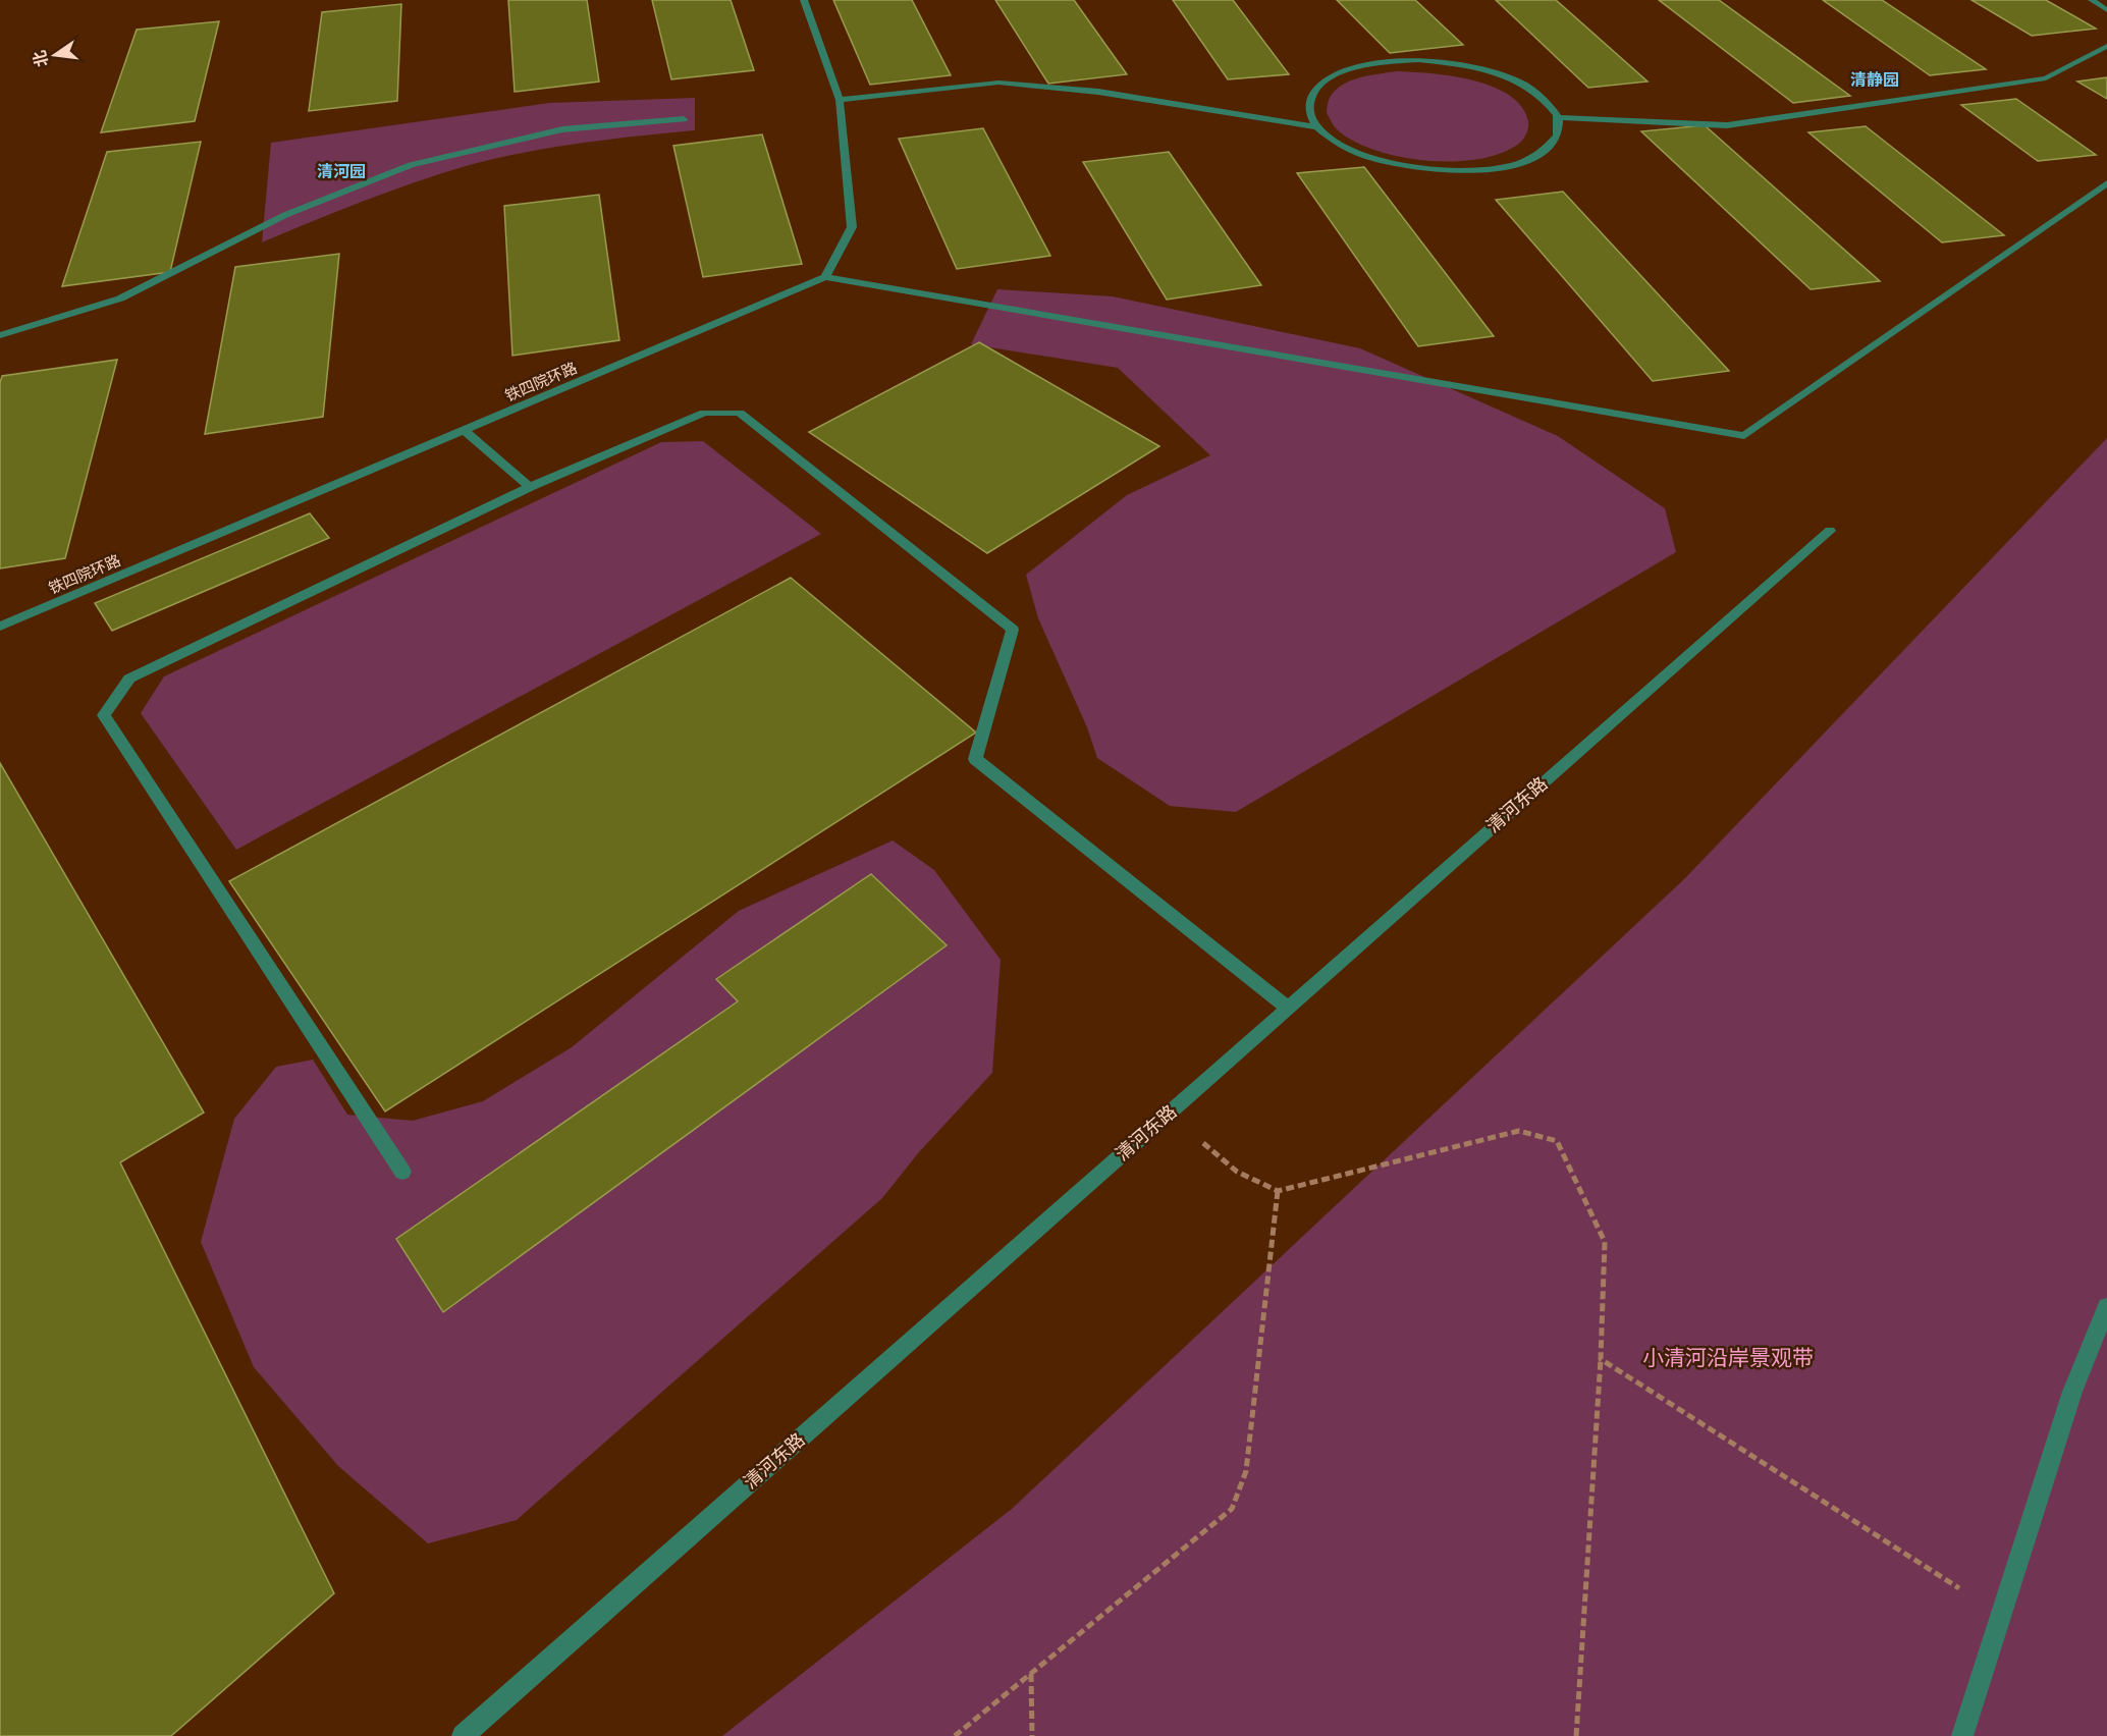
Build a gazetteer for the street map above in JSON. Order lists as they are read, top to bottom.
{
  "streets": {
    "street": ["铁四院环路", "清河东路"]
  },
  "districts": ["清静园", "清河园"],
  "parks": ["小清河沿岸景观带"],
  "north": "left"
}
